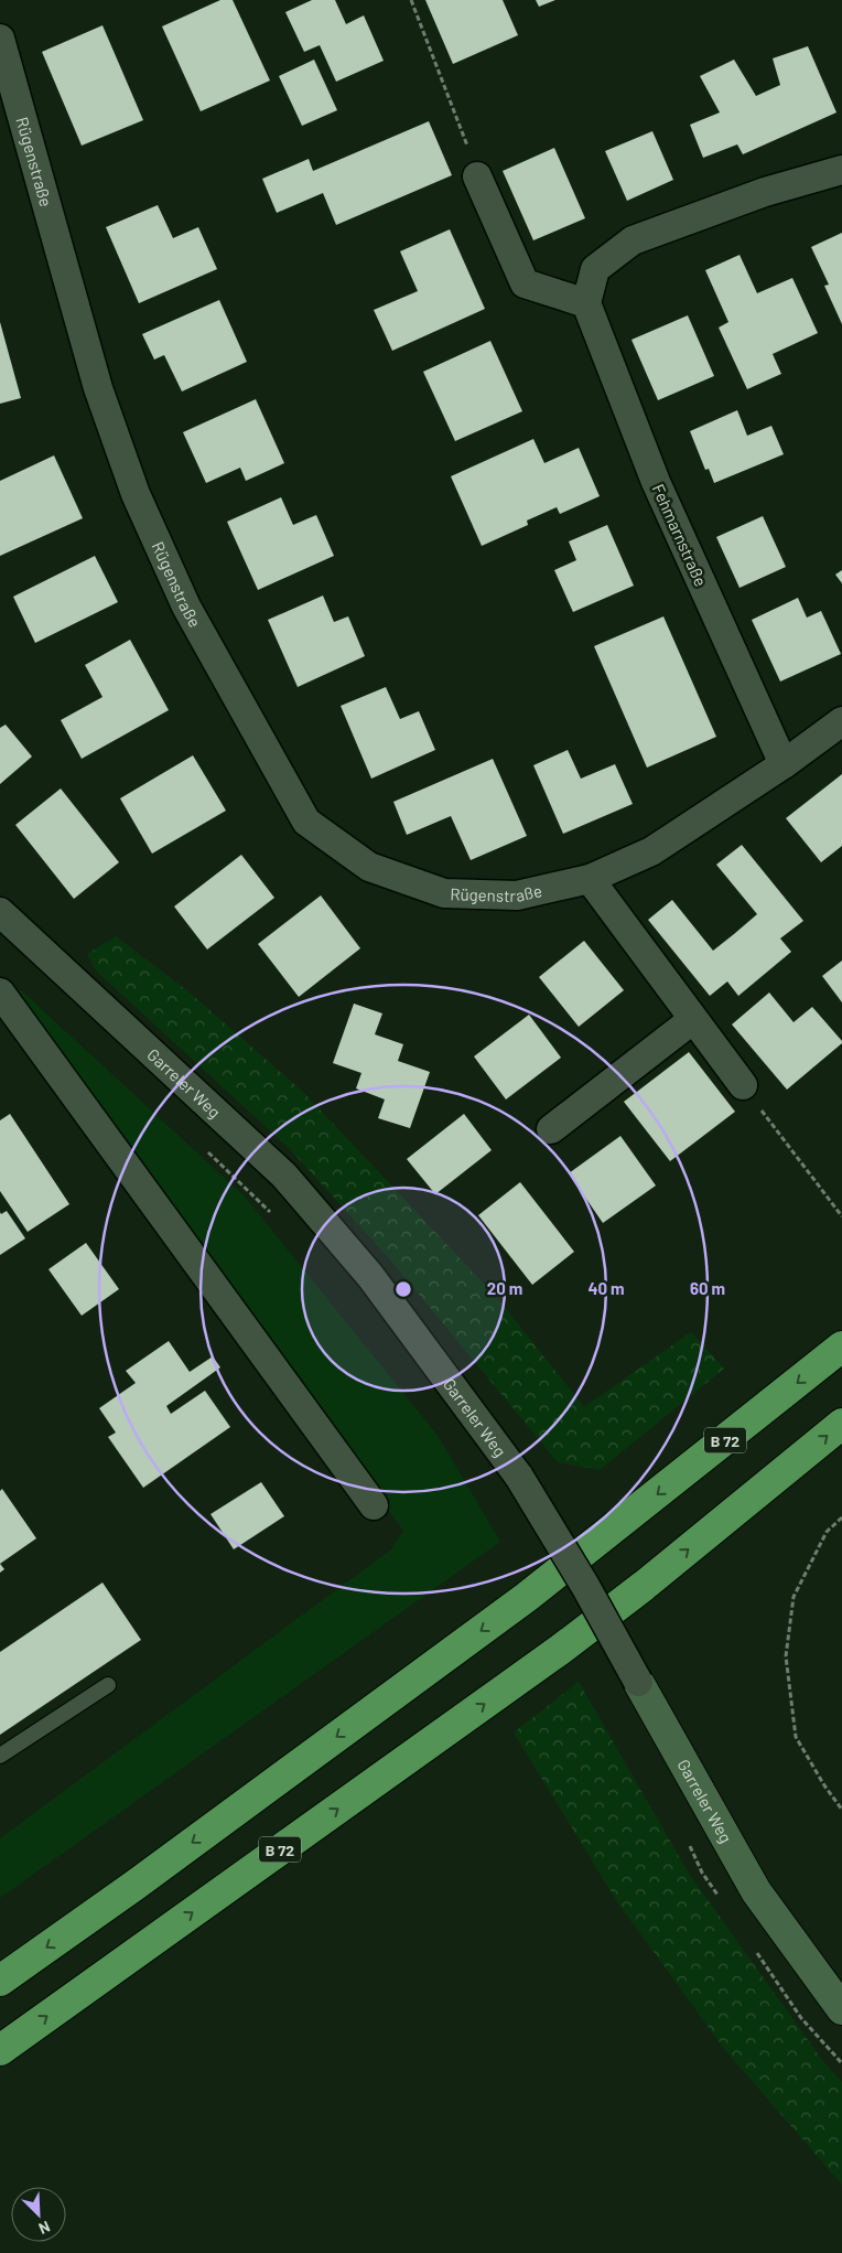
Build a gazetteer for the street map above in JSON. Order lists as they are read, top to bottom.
{
  "streets": {
    "highway": ["B 72"],
    "street": ["Rügenstraße", "Fehmarnstraße", "Garreler Weg"]
  },
  "crossings": [
    ["Rügenstraße", "Fehmarnstraße"]
  ],
  "north": "bottom right",
  "rings": ["20 m", "40 m", "60 m"]
}
